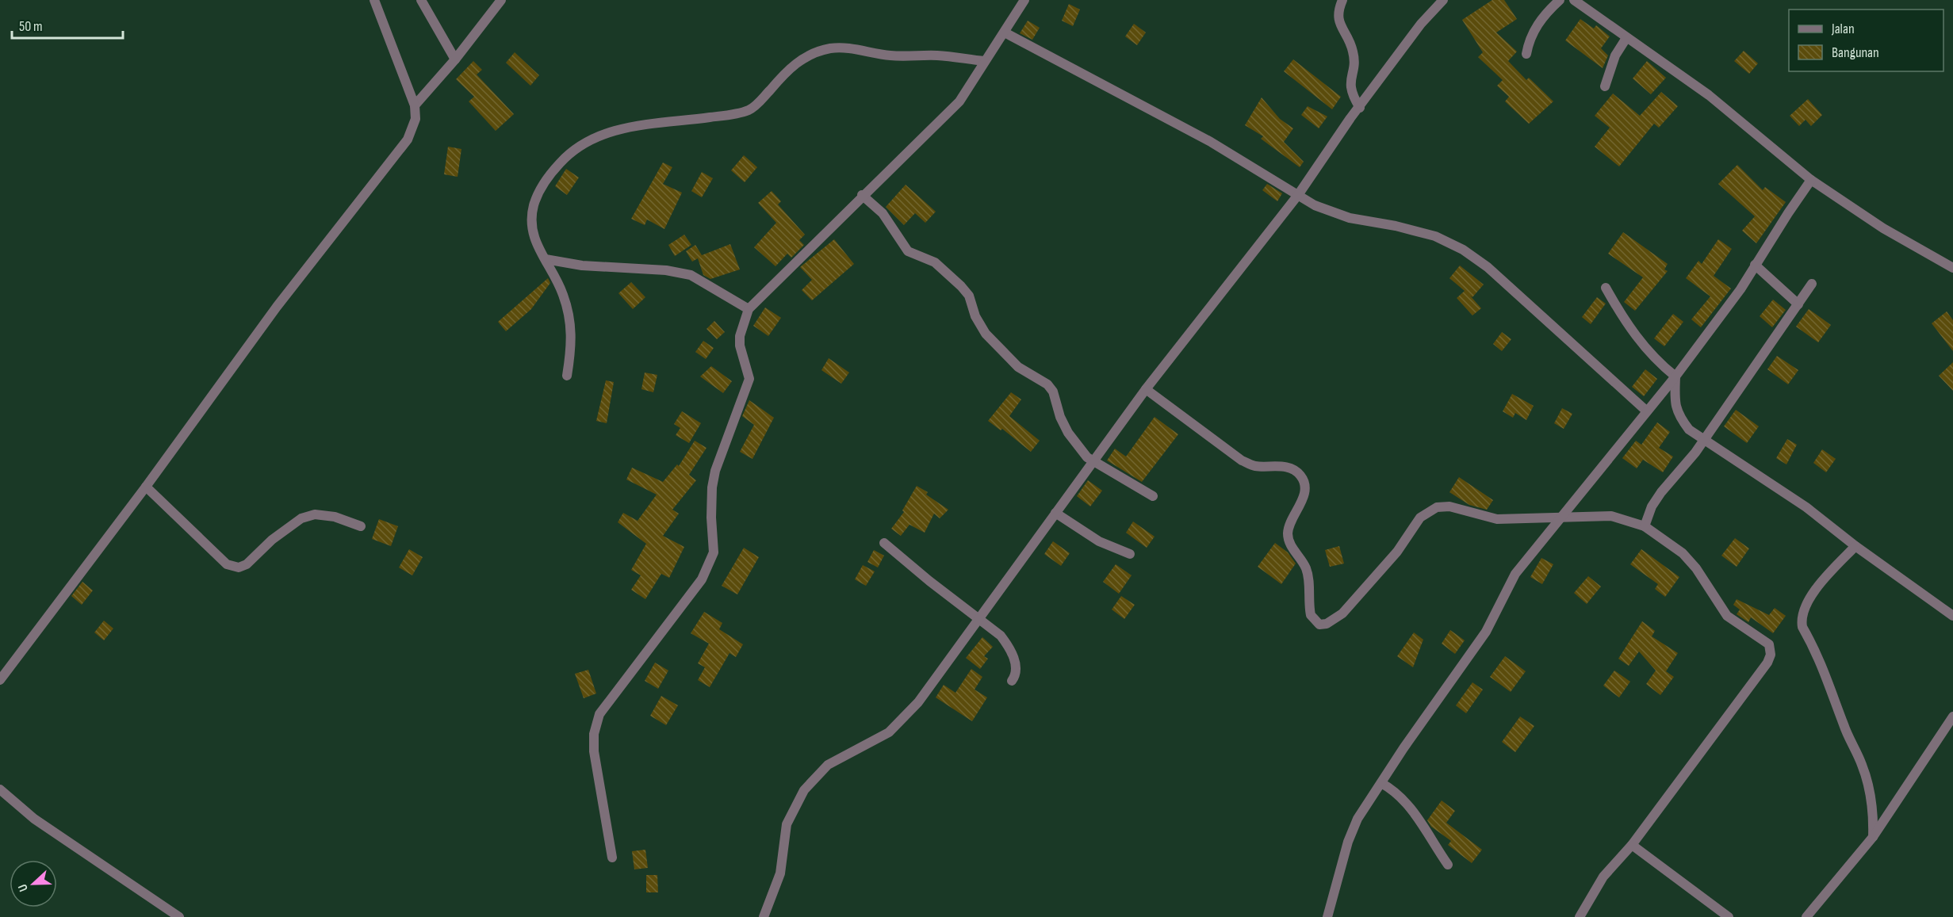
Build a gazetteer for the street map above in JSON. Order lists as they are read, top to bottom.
{
  "legend": ["Jalan", "Bangunan"],
  "scale_bar": "50 m",
  "north": "left"
}
